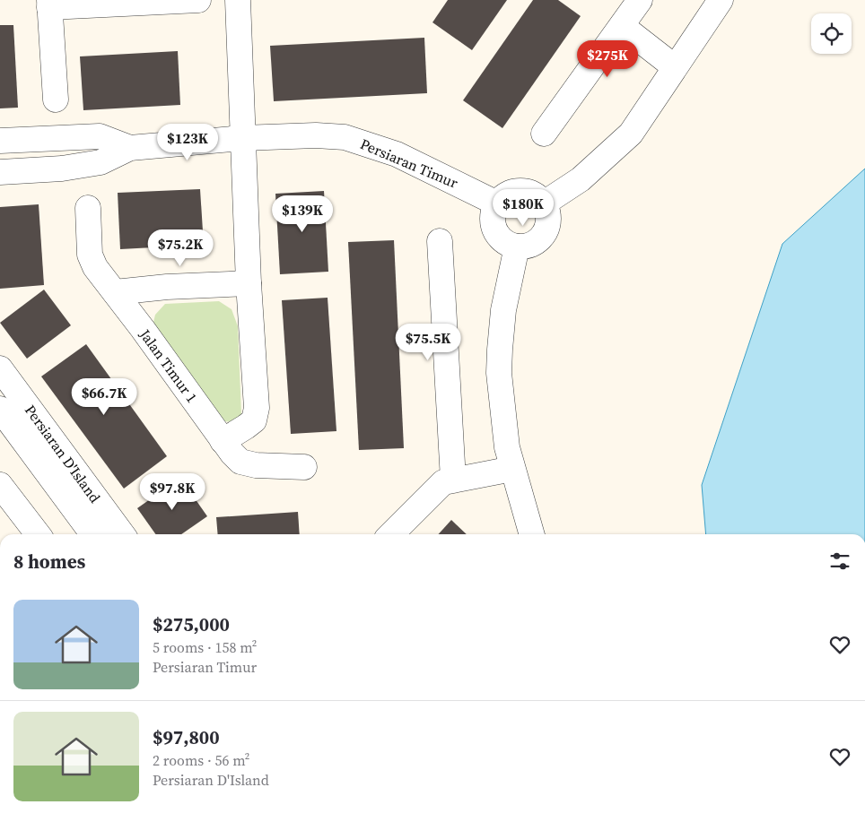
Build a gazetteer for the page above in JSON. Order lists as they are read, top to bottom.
{
  "streets": {
    "street": ["Persiaran Timur", "Jalan Timur 1", "Persiaran D'Island"]
  },
  "page": {
    "price": [
      "$275K",
      "$123K",
      "$180K",
      "$139K",
      "$75.2K",
      "$75.5K",
      "$66.7K",
      "$97.8K"
    ],
    "heading": "8 homes",
    "list": [
      {
        "name": "$275,000",
        "note": "5 rooms · 158 m² · Persiaran Timur"
      },
      {
        "name": "$97,800",
        "note": "2 rooms · 56 m² · Persiaran D'Island"
      }
    ]
  }
}
